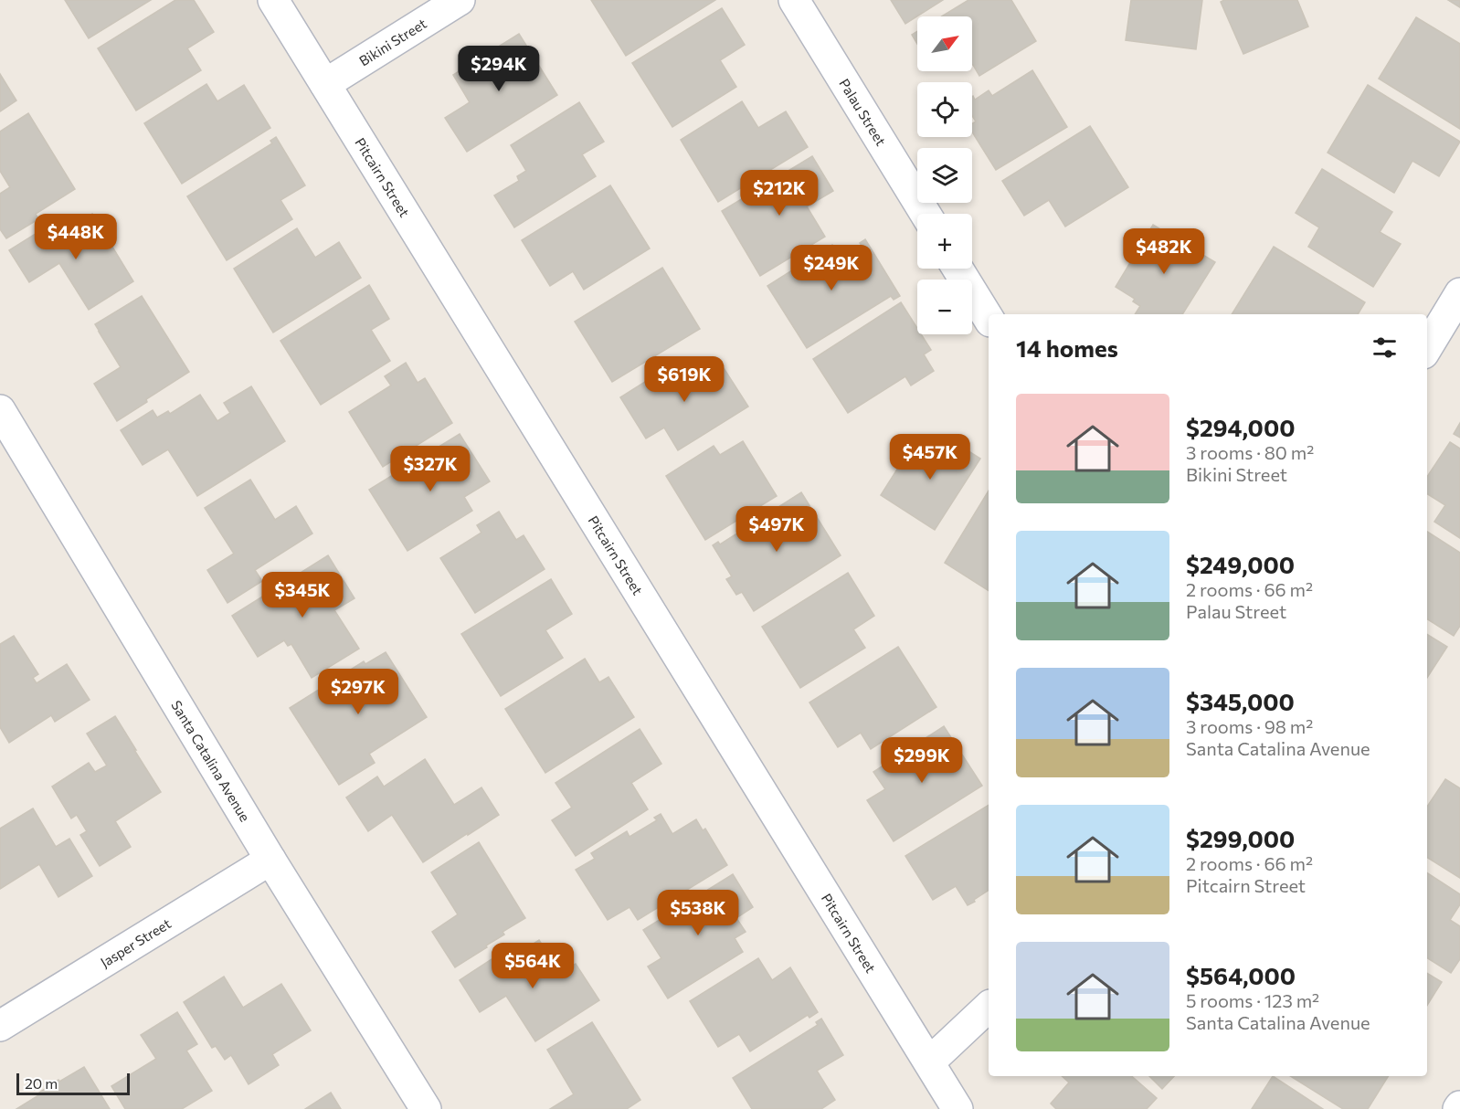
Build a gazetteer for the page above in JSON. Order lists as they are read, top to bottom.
{
  "streets": {
    "street": [
      "Bikini Street",
      "Palau Street",
      "Pitcairn Street",
      "Santa Catalina Avenue",
      "Jasper Street"
    ]
  },
  "crossings": [
    ["Bikini Street", "Pitcairn Street"],
    ["Santa Catalina Avenue", "Jasper Street"]
  ],
  "scale_bar": "20 m",
  "north": "top right",
  "page": {
    "map_buttons": ["+", "−"],
    "price": [
      "$294K",
      "$212K",
      "$448K",
      "$482K",
      "$249K",
      "$619K",
      "$457K",
      "$327K",
      "$497K",
      "$345K",
      "$297K",
      "$299K",
      "$538K",
      "$564K"
    ],
    "heading": "14 homes",
    "list": [
      {
        "name": "$294,000",
        "note": "3 rooms · 80 m² · Bikini Street"
      },
      {
        "name": "$249,000",
        "note": "2 rooms · 66 m² · Palau Street"
      },
      {
        "name": "$345,000",
        "note": "3 rooms · 98 m² · Santa Catalina Avenue"
      },
      {
        "name": "$299,000",
        "note": "2 rooms · 66 m² · Pitcairn Street"
      },
      {
        "name": "$564,000",
        "note": "5 rooms · 123 m² · Santa Catalina Avenue"
      }
    ],
    "scale": "20 m"
  }
}
